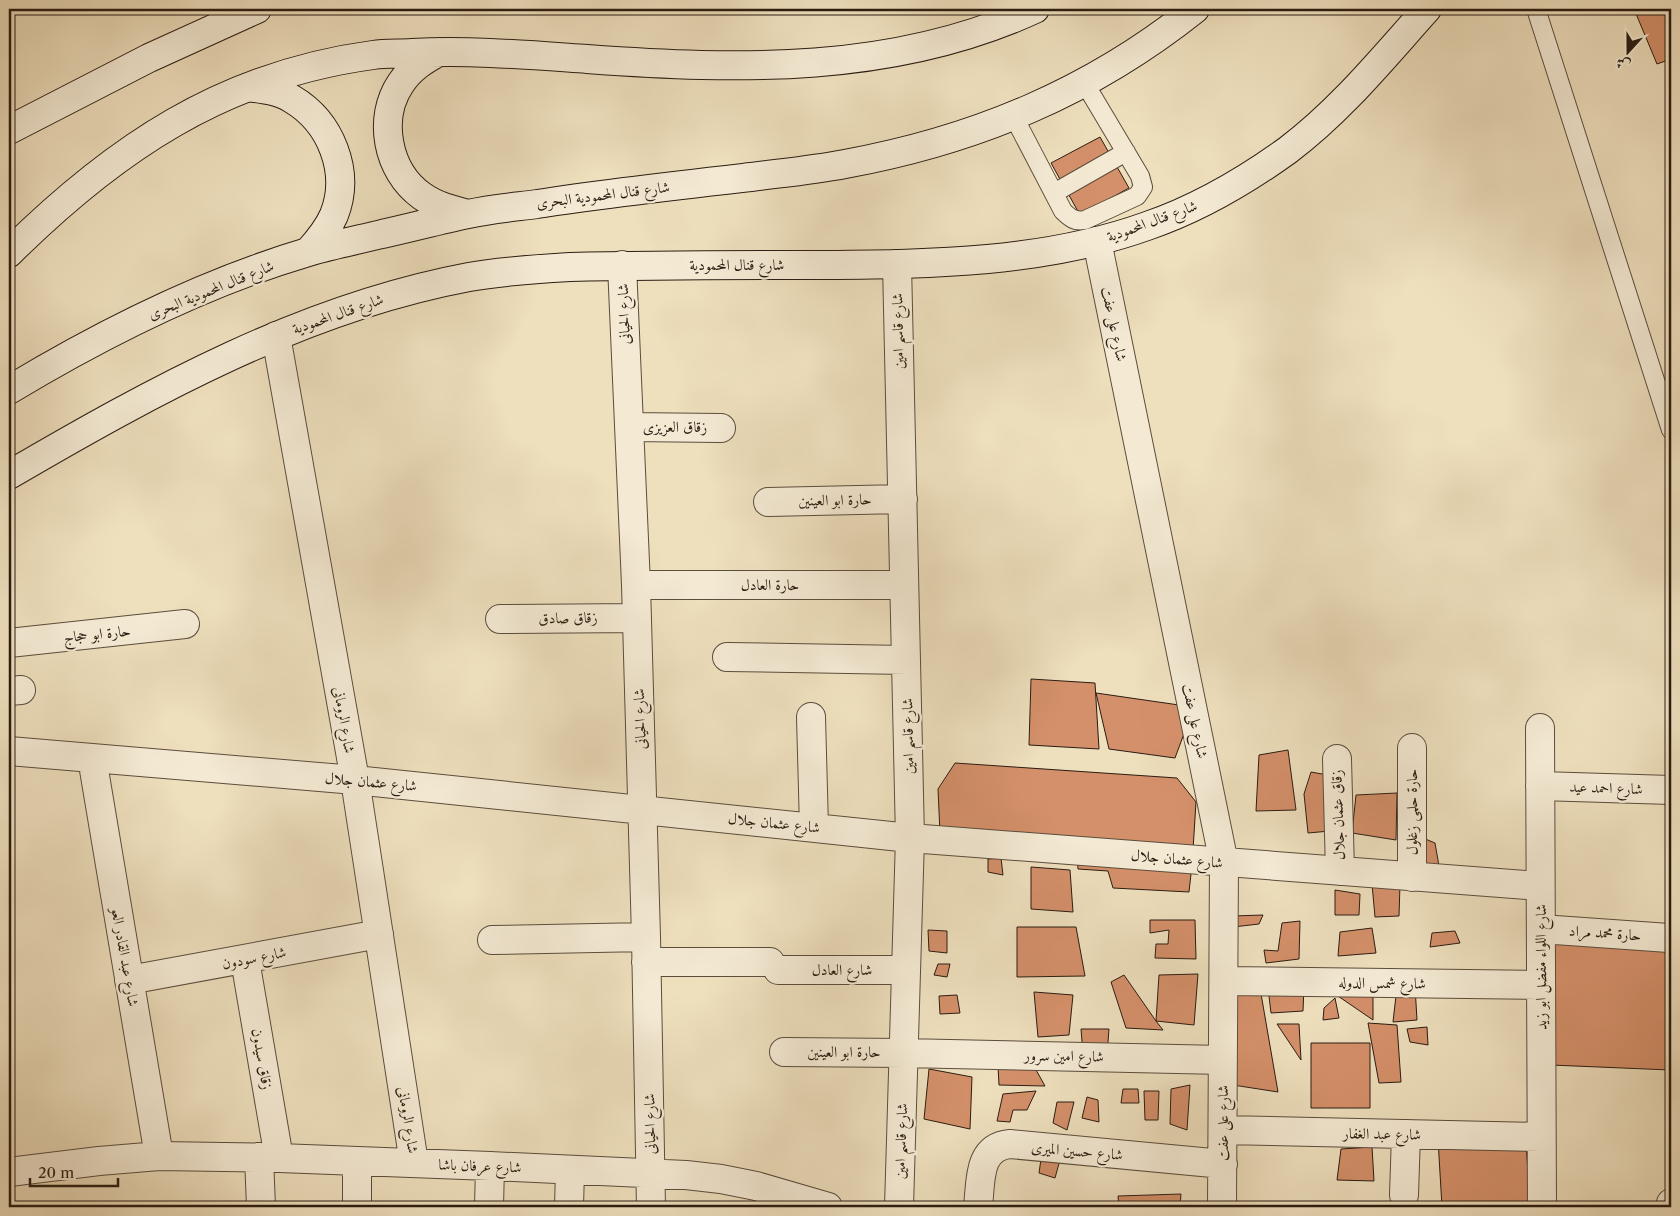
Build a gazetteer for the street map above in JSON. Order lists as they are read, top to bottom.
{
  "streets": {
    "street": [
      "شارع قنال المحمودية البحرى",
      "شارع قنال المحمودية",
      "شارع الحيانى",
      "شارع على عفت",
      "شارع قاسم امين",
      "زقاق العزيزى",
      "حارة ابو العينين",
      "حارة العادل",
      "زقاق صادق",
      "حارة ابو حجاج",
      "شارع الرومانى",
      "شارع عثمان جلال",
      "شارع احمد عيد",
      "حارة حلمى زغلول",
      "زقاق عثمان جلال",
      "حارة محمد مراد",
      "شارع عبد القادر العو",
      "شارع سودون",
      "شارع اللواء مفضل ابو زيد",
      "شارع العادل",
      "شارع شمس الدوله",
      "شارع امين سرور",
      "زقاق سيدون",
      "شارع عبد الغفار",
      "شارع حسين الميرى",
      "شارع عرفان باشا"
    ]
  },
  "crossings": [
    ["شارع قنال المحمودية", "شارع الحيانى"],
    ["شارع قنال المحمودية", "شارع على عفت"],
    ["شارع قنال المحمودية", "شارع قاسم امين"],
    ["شارع قنال المحمودية", "شارع الرومانى"],
    ["شارع الحيانى", "زقاق العزيزى"],
    ["شارع الحيانى", "حارة العادل"],
    ["شارع الحيانى", "زقاق صادق"],
    ["شارع الحيانى", "شارع عثمان جلال"],
    ["شارع الحيانى", "شارع العادل"],
    ["شارع الحيانى", "شارع عرفان باشا"],
    ["شارع على عفت", "شارع عثمان جلال"],
    ["شارع على عفت", "شارع شمس الدوله"],
    ["شارع على عفت", "شارع امين سرور"],
    ["شارع على عفت", "شارع عبد الغفار"],
    ["شارع على عفت", "شارع حسين الميرى"],
    ["شارع قاسم امين", "حارة ابو العينين"],
    ["شارع قاسم امين", "حارة العادل"],
    ["شارع قاسم امين", "شارع عثمان جلال"],
    ["شارع قاسم امين", "شارع العادل"],
    ["شارع قاسم امين", "شارع امين سرور"],
    ["حارة ابو العينين", "شارع امين سرور"],
    ["شارع الرومانى", "شارع عثمان جلال"],
    ["شارع الرومانى", "شارع سودون"],
    ["شارع الرومانى", "شارع عرفان باشا"],
    ["شارع عثمان جلال", "حارة حلمى زغلول"],
    ["شارع عثمان جلال", "زقاق عثمان جلال"],
    ["شارع عثمان جلال", "شارع عبد القادر العو"],
    ["شارع عثمان جلال", "شارع اللواء مفضل ابو زيد"],
    ["شارع احمد عيد", "شارع اللواء مفضل ابو زيد"],
    ["حارة محمد مراد", "شارع اللواء مفضل ابو زيد"],
    ["شارع عبد القادر العو", "شارع سودون"],
    ["شارع عبد القادر العو", "شارع عرفان باشا"],
    ["شارع سودون", "زقاق سيدون"],
    ["شارع اللواء مفضل ابو زيد", "شارع شمس الدوله"],
    ["شارع اللواء مفضل ابو زيد", "شارع عبد الغفار"],
    ["زقاق سيدون", "شارع عرفان باشا"]
  ],
  "scale_bar": "20 m",
  "north": "bottom"
}
